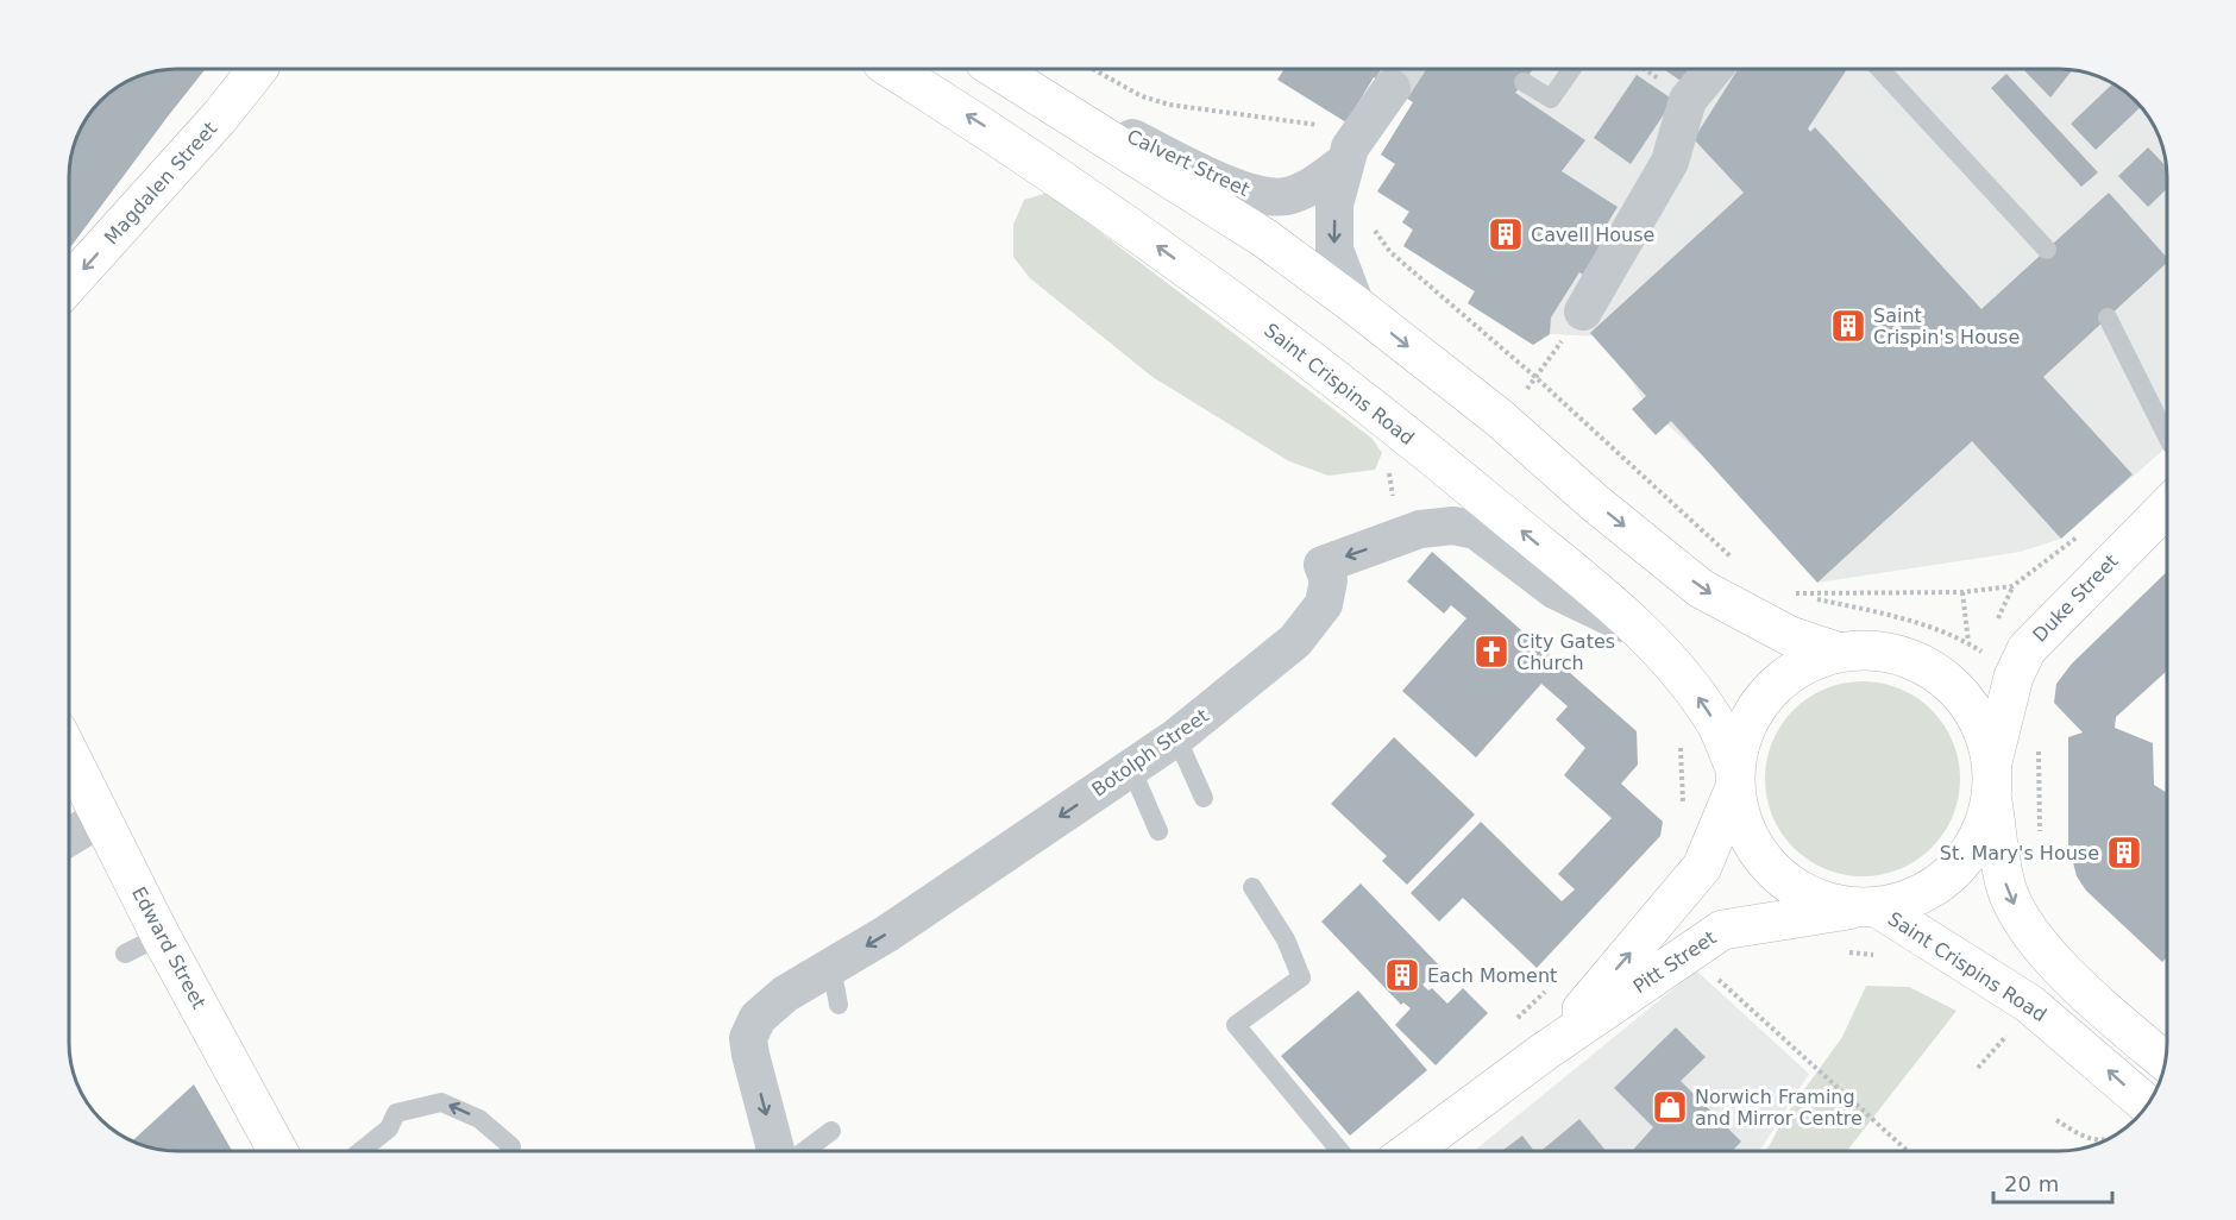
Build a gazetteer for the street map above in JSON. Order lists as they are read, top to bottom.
{
  "streets": {
    "main road": [
      "Magdalen Street",
      "Saint Crispins Road",
      "Duke Street",
      "Edward Street",
      "Pitt Street"
    ],
    "street": ["Calvert Street", "Botolph Street"]
  },
  "crossings": [
    ["Calvert Street", "Saint Crispins Road"],
    ["Saint Crispins Road", "Duke Street"],
    ["Saint Crispins Road", "Botolph Street"],
    ["Saint Crispins Road", "Pitt Street"]
  ],
  "one_way": ["Magdalen Street", "Botolph Street"],
  "places": {
    "building": [
      "Cavell House",
      "Saint Crispin's House",
      "St. Mary's House",
      "Each Moment"
    ],
    "church": ["City Gates Church"],
    "shop": ["Norwich Framing and Mirror Centre"]
  },
  "scale_bar": "20 m"
}
